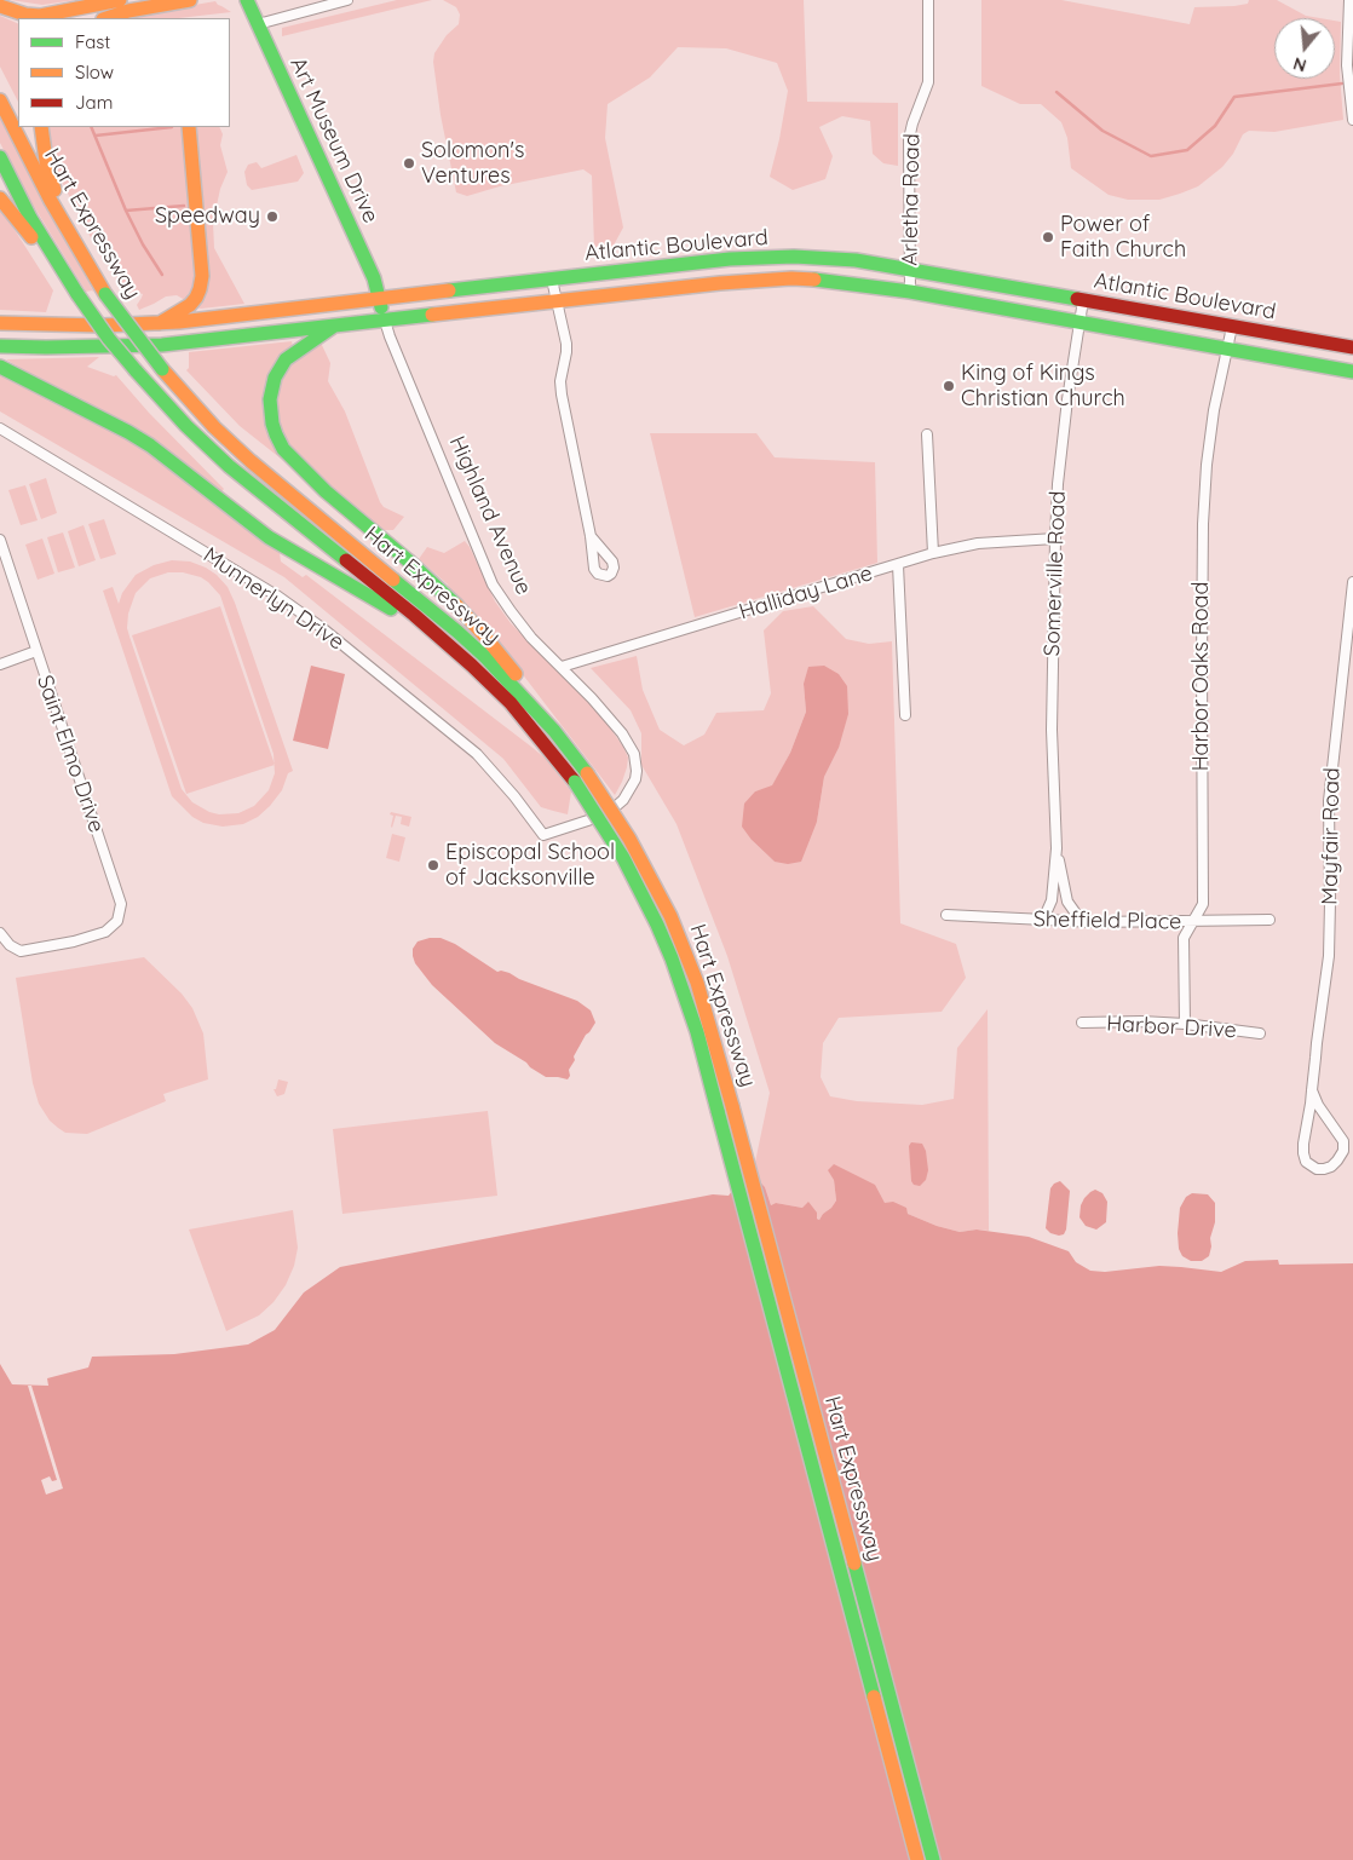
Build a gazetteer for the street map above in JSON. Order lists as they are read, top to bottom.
{
  "streets": {
    "main road": [
      "Art Museum Drive",
      "Hart Expressway",
      "Atlantic Boulevard",
      "Highland Avenue"
    ],
    "street": [
      "Arletha Road",
      "Somerville Road",
      "Halliday Lane",
      "Munnerlyn Drive",
      "Harbor Oaks Road",
      "Saint Elmo Drive",
      "Mayfair Road",
      "Sheffield Place",
      "Harbor Drive"
    ]
  },
  "crossings": [
    ["Art Museum Drive", "Atlantic Boulevard"],
    ["Art Museum Drive", "Highland Avenue"],
    ["Arletha Road", "Atlantic Boulevard"],
    ["Atlantic Boulevard", "Highland Avenue"],
    ["Atlantic Boulevard", "Somerville Road"],
    ["Atlantic Boulevard", "Harbor Oaks Road"],
    ["Highland Avenue", "Halliday Lane"],
    ["Highland Avenue", "Munnerlyn Drive"],
    ["Somerville Road", "Halliday Lane"],
    ["Somerville Road", "Sheffield Place"],
    ["Harbor Oaks Road", "Sheffield Place"],
    ["Harbor Oaks Road", "Harbor Drive"]
  ],
  "places": [
    "Solomon's Ventures",
    "Speedway",
    "Power of Faith Church",
    "King of Kings Christian Church",
    "Episcopal School of Jacksonville"
  ],
  "legend": ["Fast", "Slow", "Jam"],
  "north": "bottom"
}
